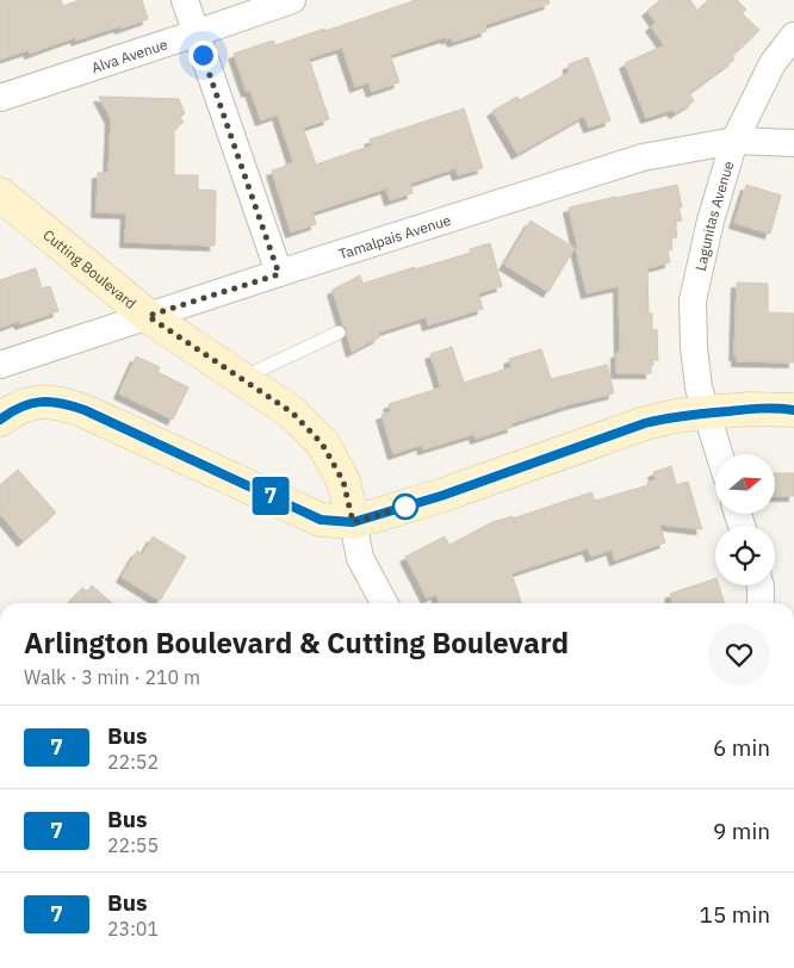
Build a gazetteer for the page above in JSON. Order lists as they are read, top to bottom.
{
  "streets": {
    "main road": ["Cutting Boulevard"],
    "street": ["Alva Avenue", "Lagunitas Avenue", "Tamalpais Avenue"]
  },
  "crossings": [
    ["Lagunitas Avenue", "Tamalpais Avenue"],
    ["Tamalpais Avenue", "Cutting Boulevard"]
  ],
  "lines": ["bus line 7"],
  "north": "right",
  "page": {
    "on_map": "7",
    "heading": ["Arlington Boulevard & Cutting Boulevard", "Walk · 3 min · 210 m"],
    "list": [
      {
        "mark": "7",
        "name": "Bus",
        "note": "22:52",
        "value": "6 min"
      },
      {
        "mark": "7",
        "name": "Bus",
        "note": "22:55",
        "value": "9 min"
      },
      {
        "mark": "7",
        "name": "Bus",
        "note": "23:01",
        "value": "15 min"
      }
    ]
  }
}
